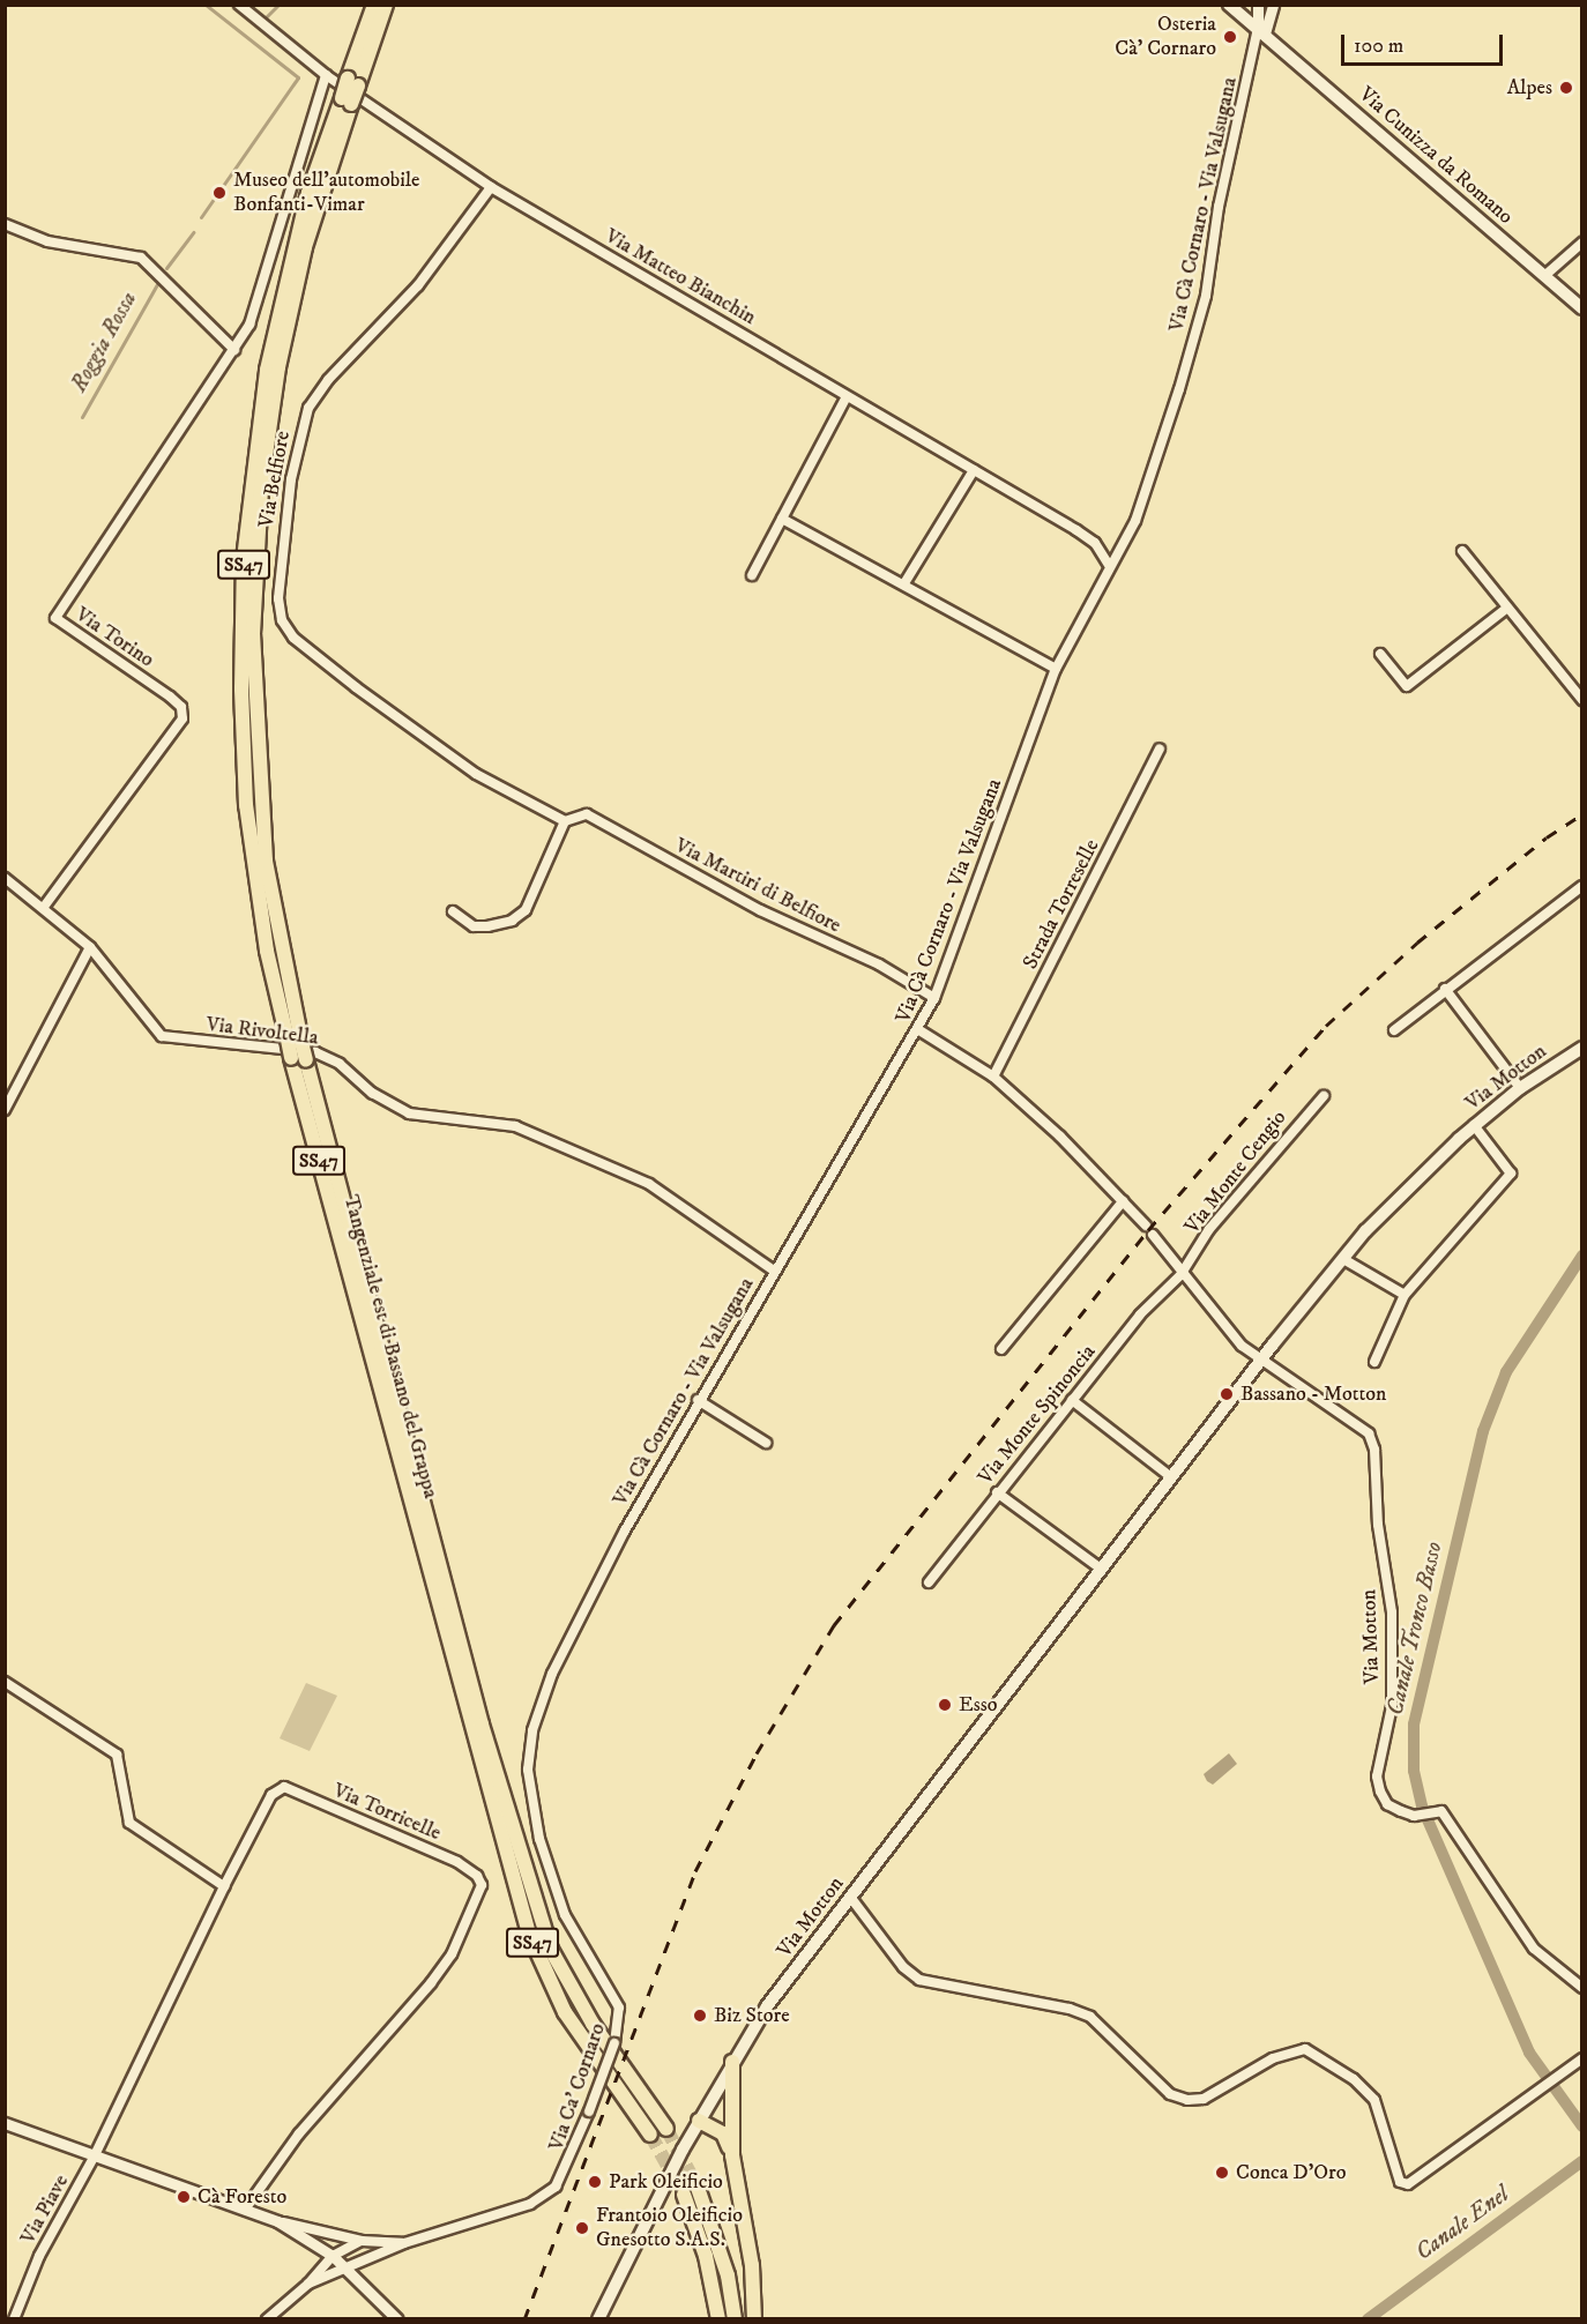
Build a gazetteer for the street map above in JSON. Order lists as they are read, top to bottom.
{
  "streets": {
    "highway": ["SS47", "Tangenziale est di Bassano del Grappa"],
    "main road": ["Via Cunizza da Romano", "Via Motton"],
    "street": [
      "Via Cà Cornaro - Via Valsugana",
      "Via Matteo Bianchin",
      "Via Belfiore",
      "Via Torino",
      "Via Martiri di Belfiore",
      "Strada Torreselle",
      "Via Rivoltella",
      "Via Monte Cengio",
      "Via Monte Spinoncia",
      "Via Torricelle",
      "Via Ca' Cornaro",
      "Via Piave"
    ]
  },
  "crossings": [
    ["Via Cunizza da Romano", "Via Cà Cornaro - Via Valsugana"],
    ["Via Cà Cornaro - Via Valsugana", "Via Matteo Bianchin"],
    ["Via Cà Cornaro - Via Valsugana", "Via Martiri di Belfiore"],
    ["Via Cà Cornaro - Via Valsugana", "Via Rivoltella"],
    ["Via Cà Cornaro - Via Valsugana", "Via Ca' Cornaro"],
    ["Via Matteo Bianchin", "Via Belfiore"],
    ["Via Matteo Bianchin", "Via Torino"],
    ["Via Belfiore", "Via Martiri di Belfiore"],
    ["Via Torino", "Via Rivoltella"],
    ["Via Monte Cengio", "Via Monte Spinoncia"],
    ["Via Torricelle", "Via Piave"]
  ],
  "water": ["Roggia Rossa", "Canale Tronco Basso", "Canale Enel"],
  "places": [
    "Osteria Cà' Cornaro",
    "Alpes",
    "Museo dell'automobile Bonfanti-Vimar",
    "Bassano - Motton",
    "Esso",
    "Biz Store",
    "Conca D'Oro",
    "Park Oleificio",
    "Cà Foresto",
    "Frantoio Oleificio Gnesotto S.A.S."
  ],
  "scale_bar": "100 m"
}
